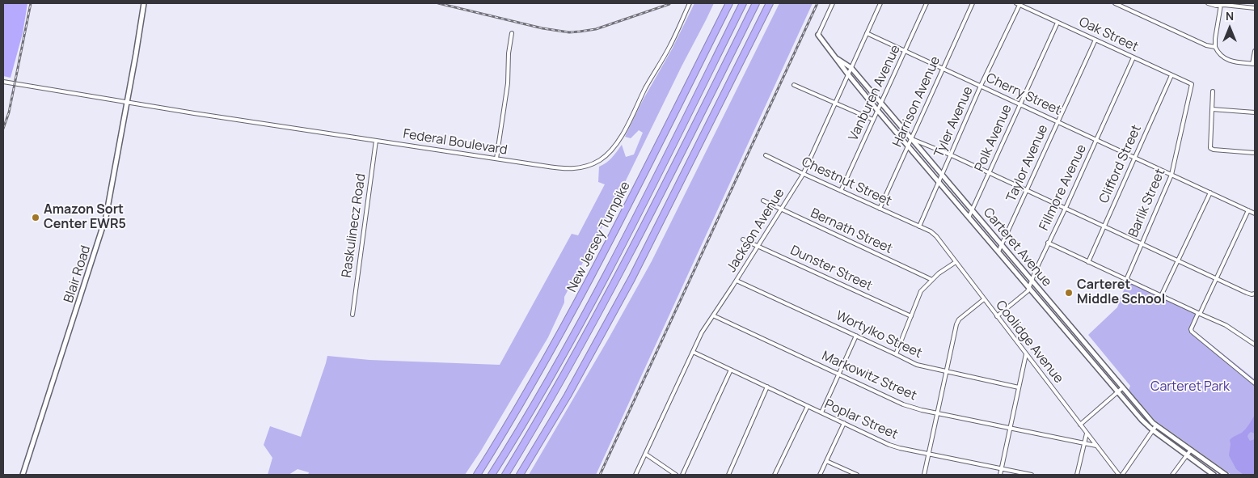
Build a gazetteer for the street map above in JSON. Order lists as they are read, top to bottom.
{
  "streets": {
    "highway": ["New Jersey Turnpike"],
    "street": [
      "Oak Street",
      "Vanburen Avenue",
      "Cherry Street",
      "Harrison Avenue",
      "Tyler Avenue",
      "Polk Avenue",
      "Federal Boulevard",
      "Taylor Avenue",
      "Clifford Street",
      "Chestnut Street",
      "Fillmore Avenue",
      "Barlik Street",
      "Raskulinecz Road",
      "Jackson Avenue",
      "Bernath Street",
      "Carteret Avenue",
      "Dunster Street",
      "Blair Road",
      "Wortylko Street",
      "Coolidge Avenue",
      "Markowitz Street",
      "Poplar Street"
    ]
  },
  "crossings": [
    ["Oak Street", "Tyler Avenue"],
    ["Oak Street", "Polk Avenue"],
    ["Oak Street", "Taylor Avenue"],
    ["Oak Street", "Clifford Street"],
    ["Oak Street", "Fillmore Avenue"],
    ["Oak Street", "Barlik Street"],
    ["Vanburen Avenue", "Cherry Street"],
    ["Vanburen Avenue", "Chestnut Street"],
    ["Vanburen Avenue", "Carteret Avenue"],
    ["Cherry Street", "Harrison Avenue"],
    ["Cherry Street", "Tyler Avenue"],
    ["Cherry Street", "Polk Avenue"],
    ["Cherry Street", "Taylor Avenue"],
    ["Cherry Street", "Clifford Street"],
    ["Cherry Street", "Fillmore Avenue"],
    ["Cherry Street", "Barlik Street"],
    ["Cherry Street", "Jackson Avenue"],
    ["Harrison Avenue", "Chestnut Street"],
    ["Harrison Avenue", "Carteret Avenue"],
    ["Tyler Avenue", "Chestnut Street"],
    ["Tyler Avenue", "Carteret Avenue"],
    ["Tyler Avenue", "Coolidge Avenue"],
    ["Polk Avenue", "Carteret Avenue"],
    ["Federal Boulevard", "Raskulinecz Road"],
    ["Federal Boulevard", "Blair Road"],
    ["Taylor Avenue", "Carteret Avenue"],
    ["Chestnut Street", "Jackson Avenue"],
    ["Chestnut Street", "Coolidge Avenue"],
    ["Fillmore Avenue", "Carteret Avenue"],
    ["Fillmore Avenue", "Coolidge Avenue"],
    ["Jackson Avenue", "Bernath Street"],
    ["Jackson Avenue", "Carteret Avenue"],
    ["Jackson Avenue", "Dunster Street"],
    ["Jackson Avenue", "Wortylko Street"],
    ["Jackson Avenue", "Markowitz Street"],
    ["Jackson Avenue", "Poplar Street"],
    ["Coolidge Avenue", "Markowitz Street"]
  ],
  "parks": ["Carteret Park"],
  "places": ["Amazon Sort Center EWR5", "Carteret Middle School"],
  "north": "top"
}
